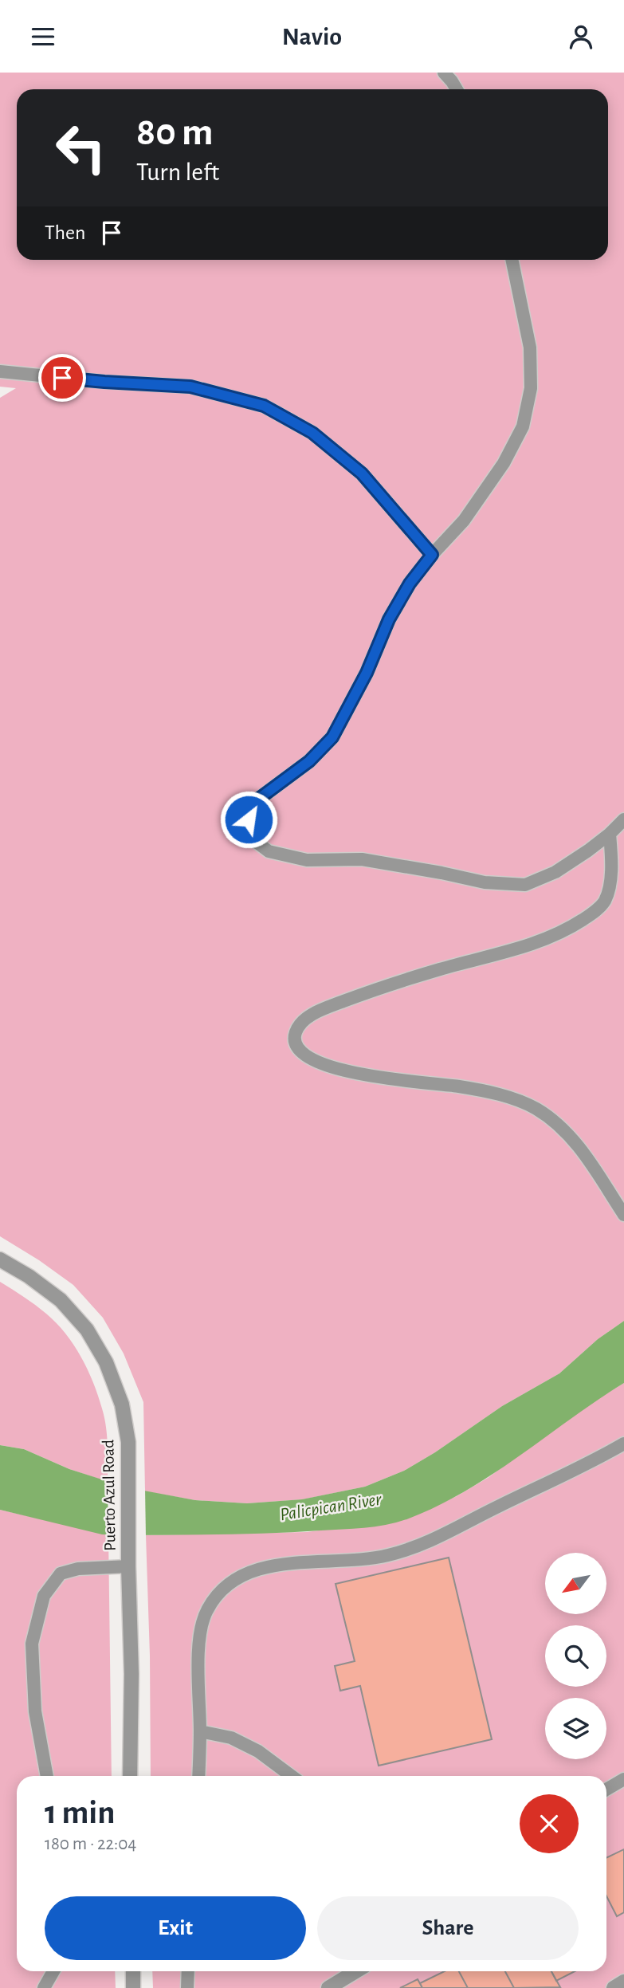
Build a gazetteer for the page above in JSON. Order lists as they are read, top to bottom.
{
  "streets": {
    "street": ["Puerto Azul Road"]
  },
  "water": ["Palicpican River"],
  "north": "bottom left",
  "page": {
    "header": "Navio",
    "turn": ["80 m", "Turn left"],
    "then": "Then",
    "heading": ["1 min", "180 m · 22:04"],
    "buttons": ["Exit", "Share"]
  }
}
